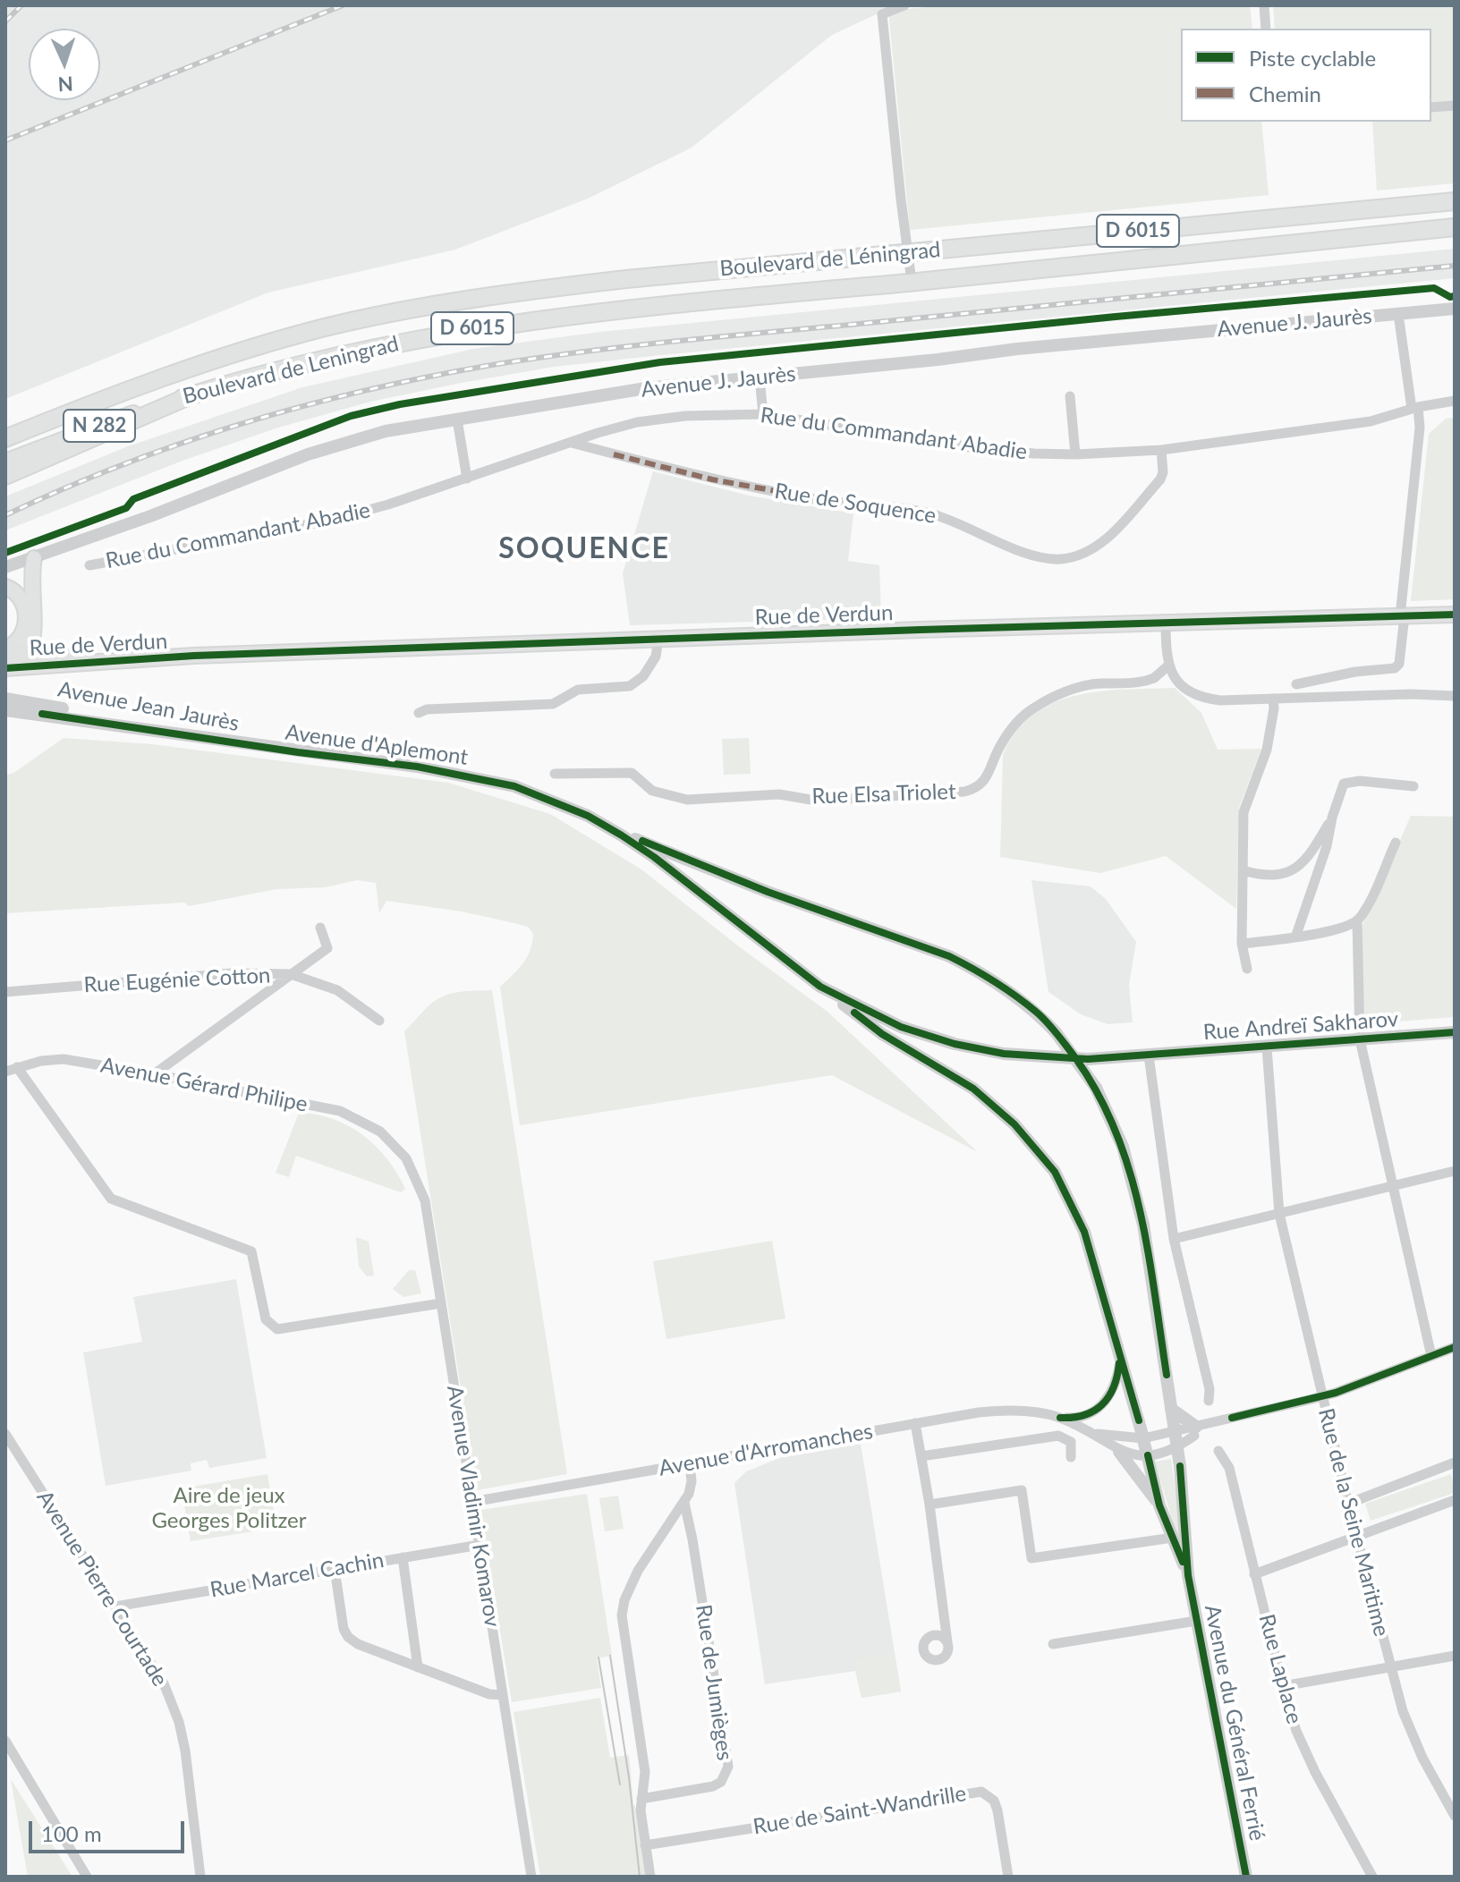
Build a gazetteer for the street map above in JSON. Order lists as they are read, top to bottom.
{
  "streets": {
    "main road": [
      "D 6015",
      "Boulevard de Léningrad",
      "Boulevard de Leningrad",
      "N 282",
      "Rue de Verdun"
    ],
    "street": [
      "Avenue J. Jaurès",
      "Rue du Commandant Abadie",
      "Rue de Soquence",
      "Avenue Jean Jaurès",
      "Avenue d'Aplemont",
      "Rue Elsa Triolet",
      "Rue Eugénie Cotton",
      "Rue Andreï Sakharov",
      "Avenue Gérard Philipe",
      "Avenue d'Arromanches",
      "Avenue Vladimir Komarov",
      "Rue de la Seine Maritime",
      "Rue Marcel Cachin",
      "Avenue Pierre Courtade",
      "Rue Laplace",
      "Rue de Jumièges",
      "Avenue du Général Ferrié",
      "Rue de Saint-Wandrille"
    ]
  },
  "crossings": [
    ["D 6015", "Boulevard de Leningrad"],
    ["Boulevard de Léningrad", "Boulevard de Leningrad"],
    ["Rue du Commandant Abadie", "Rue de Soquence"],
    ["Avenue Jean Jaurès", "Avenue d'Aplemont"],
    ["Avenue d'Aplemont", "Rue Andreï Sakharov"],
    ["Rue Andreï Sakharov", "Rue de la Seine Maritime"],
    ["Avenue Gérard Philipe", "Avenue Vladimir Komarov"],
    ["Avenue d'Arromanches", "Avenue Vladimir Komarov"],
    ["Avenue d'Arromanches", "Rue de la Seine Maritime"],
    ["Avenue Vladimir Komarov", "Rue Marcel Cachin"],
    ["Rue Marcel Cachin", "Avenue Pierre Courtade"]
  ],
  "districts": ["SOQUENCE"],
  "parks": ["Aire de jeux Georges Politzer"],
  "legend": ["Piste cyclable", "Chemin"],
  "scale_bar": "100 m",
  "north": "bottom"
}
